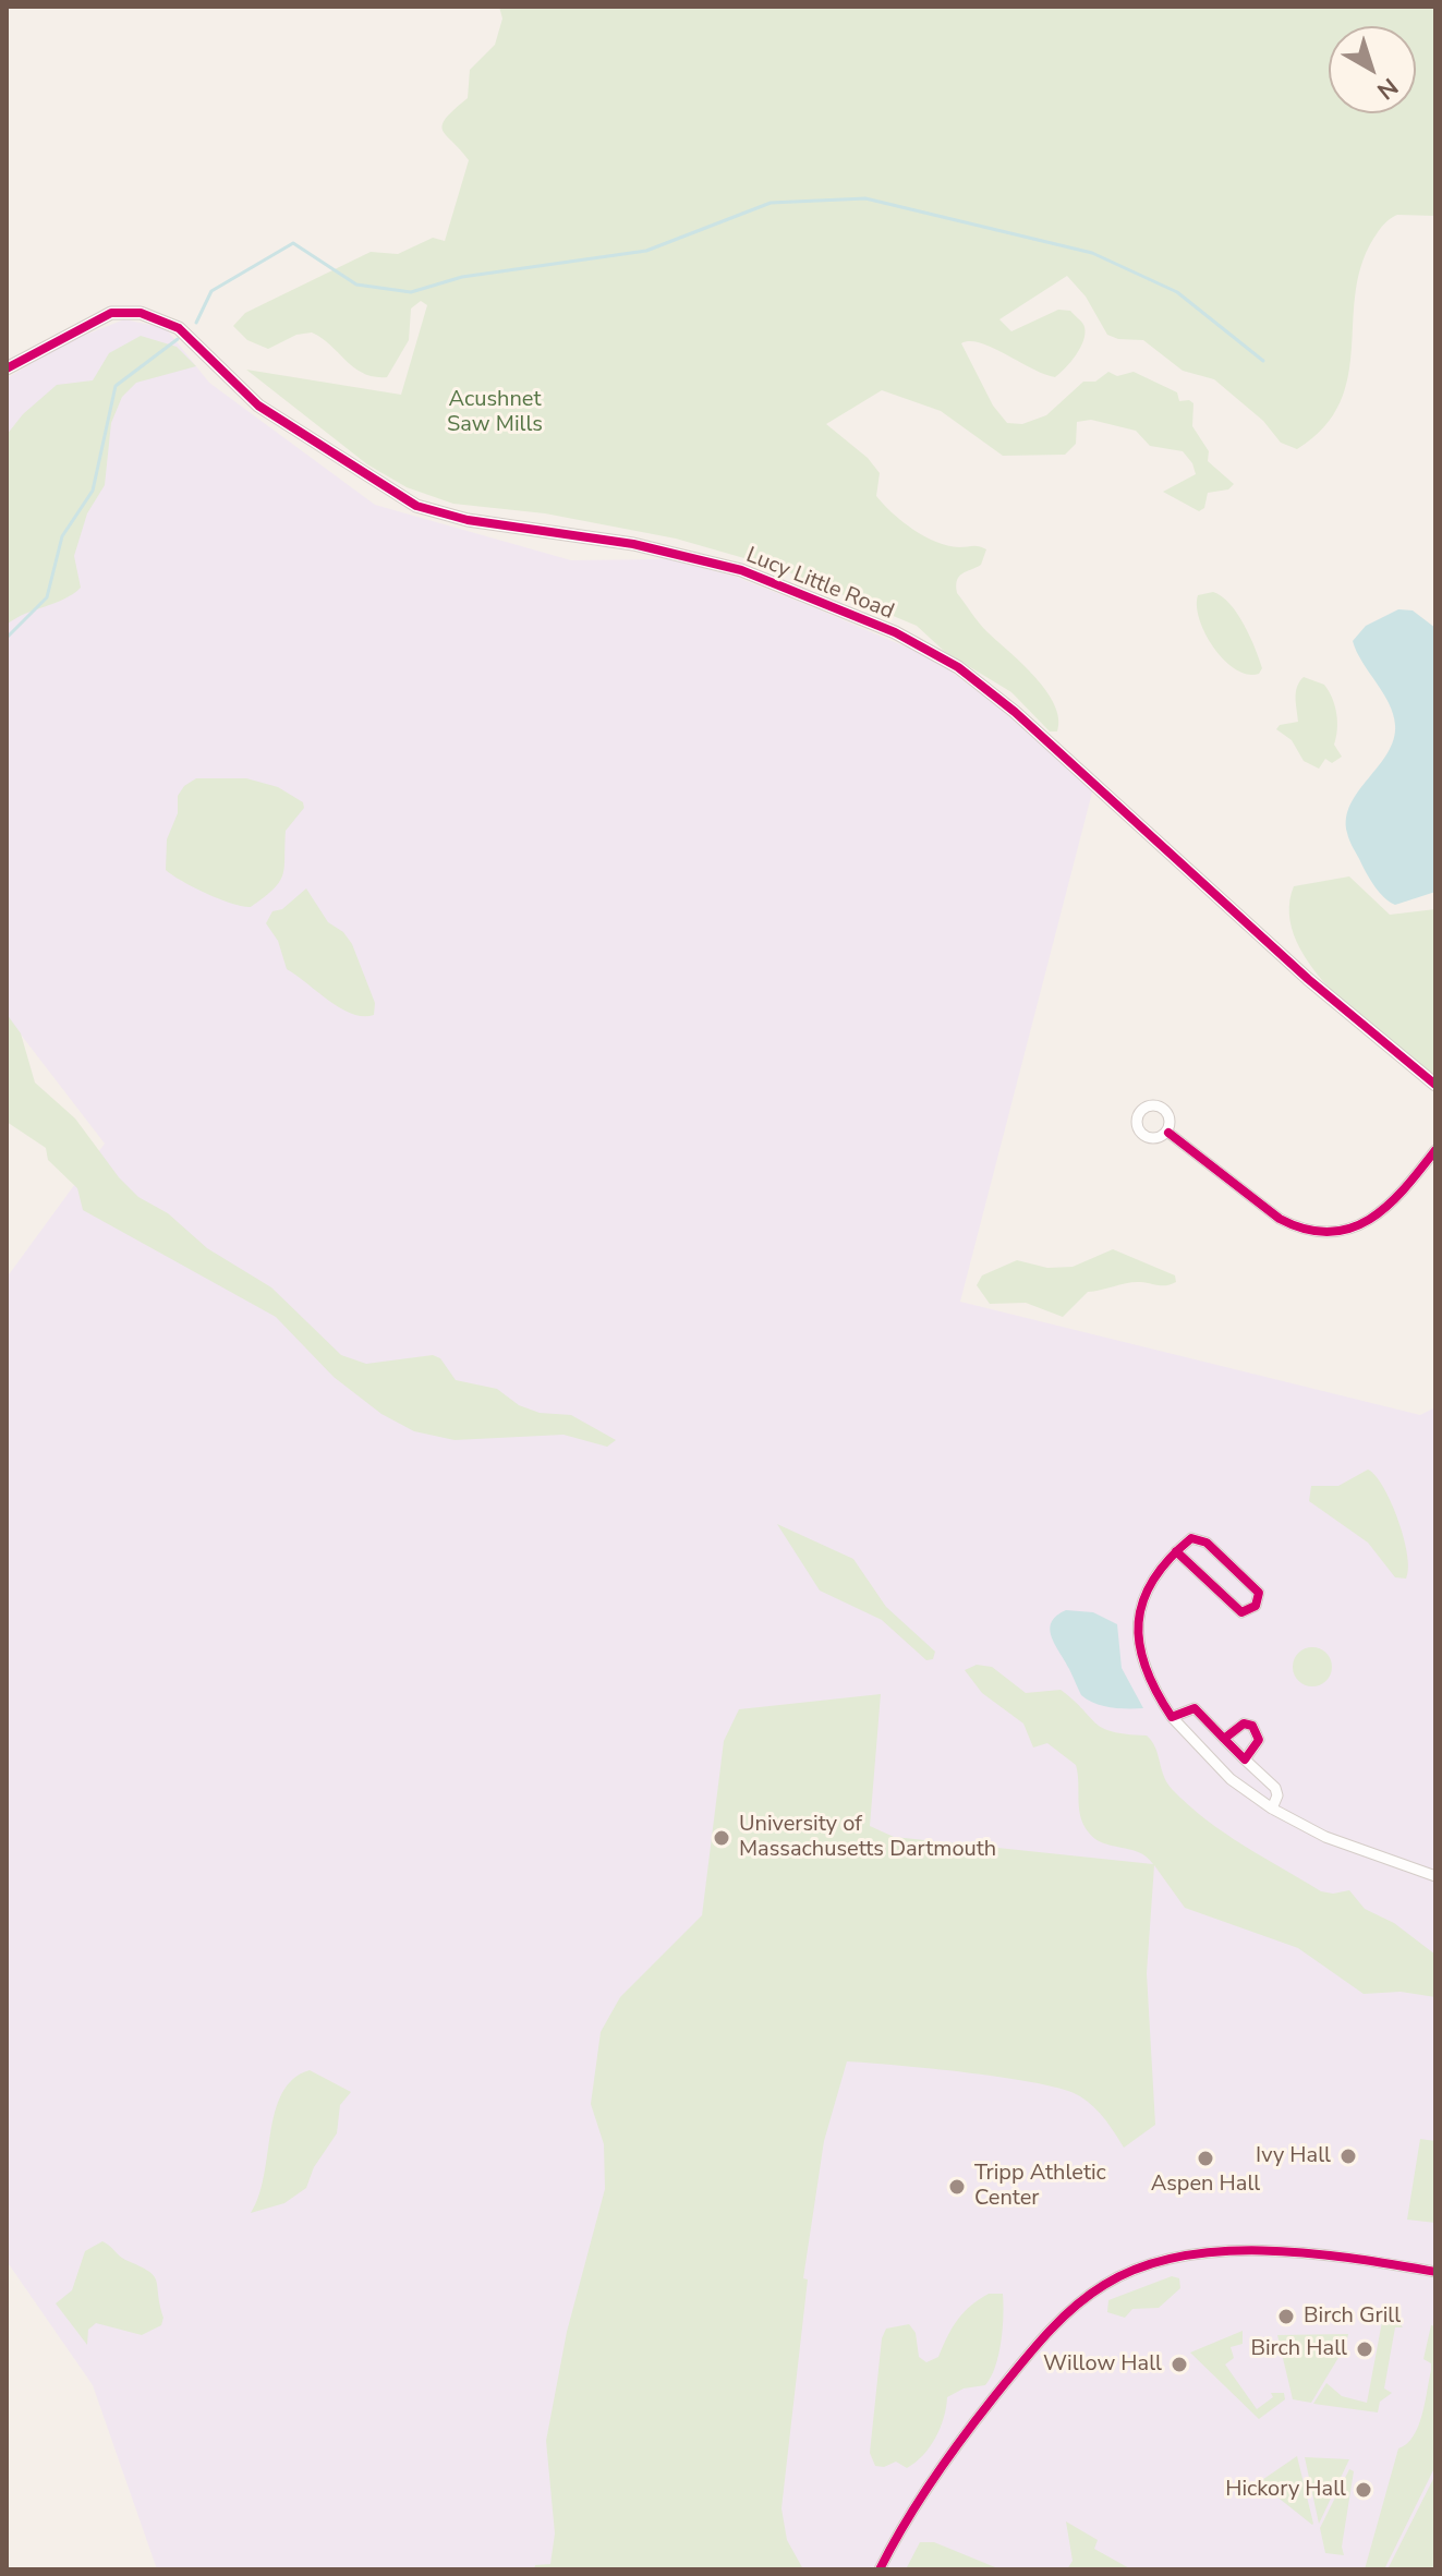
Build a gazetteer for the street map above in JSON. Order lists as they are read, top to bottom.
{
  "streets": {
    "street": ["Lucy Little Road"]
  },
  "parks": ["Acushnet Saw Mills"],
  "places": [
    "University of Massachusetts Dartmouth",
    "Ivy Hall",
    "Aspen Hall",
    "Tripp Athletic Center",
    "Birch Grill",
    "Birch Hall",
    "Willow Hall",
    "Hickory Hall"
  ],
  "north": "bottom right"
}
